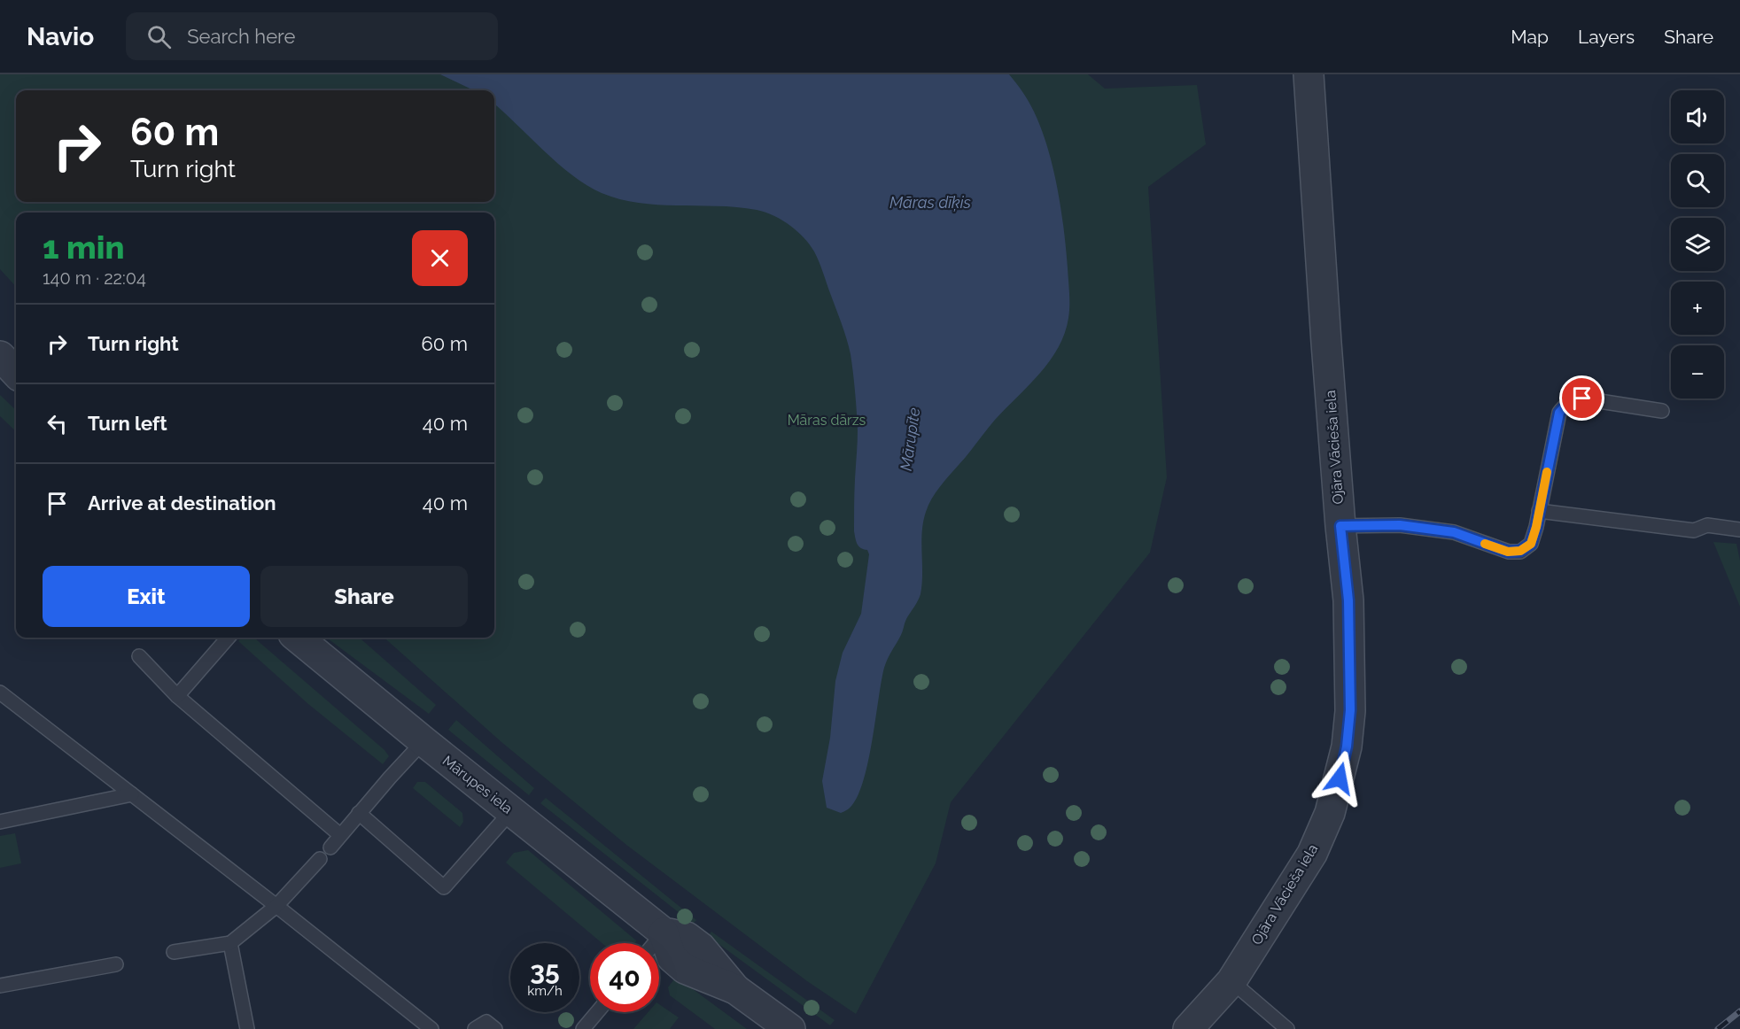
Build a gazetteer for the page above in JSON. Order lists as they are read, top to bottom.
{
  "streets": {
    "street": ["Ojāra Vācieša iela", "Mārupes iela"]
  },
  "water": ["Māras dīķis", "Mārupīte"],
  "parks": ["Māras dārzs"],
  "page": {
    "header": "Navio",
    "search": "Search here",
    "nav": ["Map", "Layers", "Share"],
    "map_buttons": ["+", "−"],
    "turn": ["60 m", "Turn right"],
    "heading": ["1 min", "140 m · 22:04"],
    "list": [
      {
        "name": "Turn right",
        "value": "60 m"
      },
      {
        "name": "Turn left",
        "value": "40 m"
      },
      {
        "name": "Arrive at destination",
        "value": "40 m"
      }
    ],
    "buttons": ["Exit", "Share"],
    "speed": "35 km/h",
    "limit": "40"
  }
}
